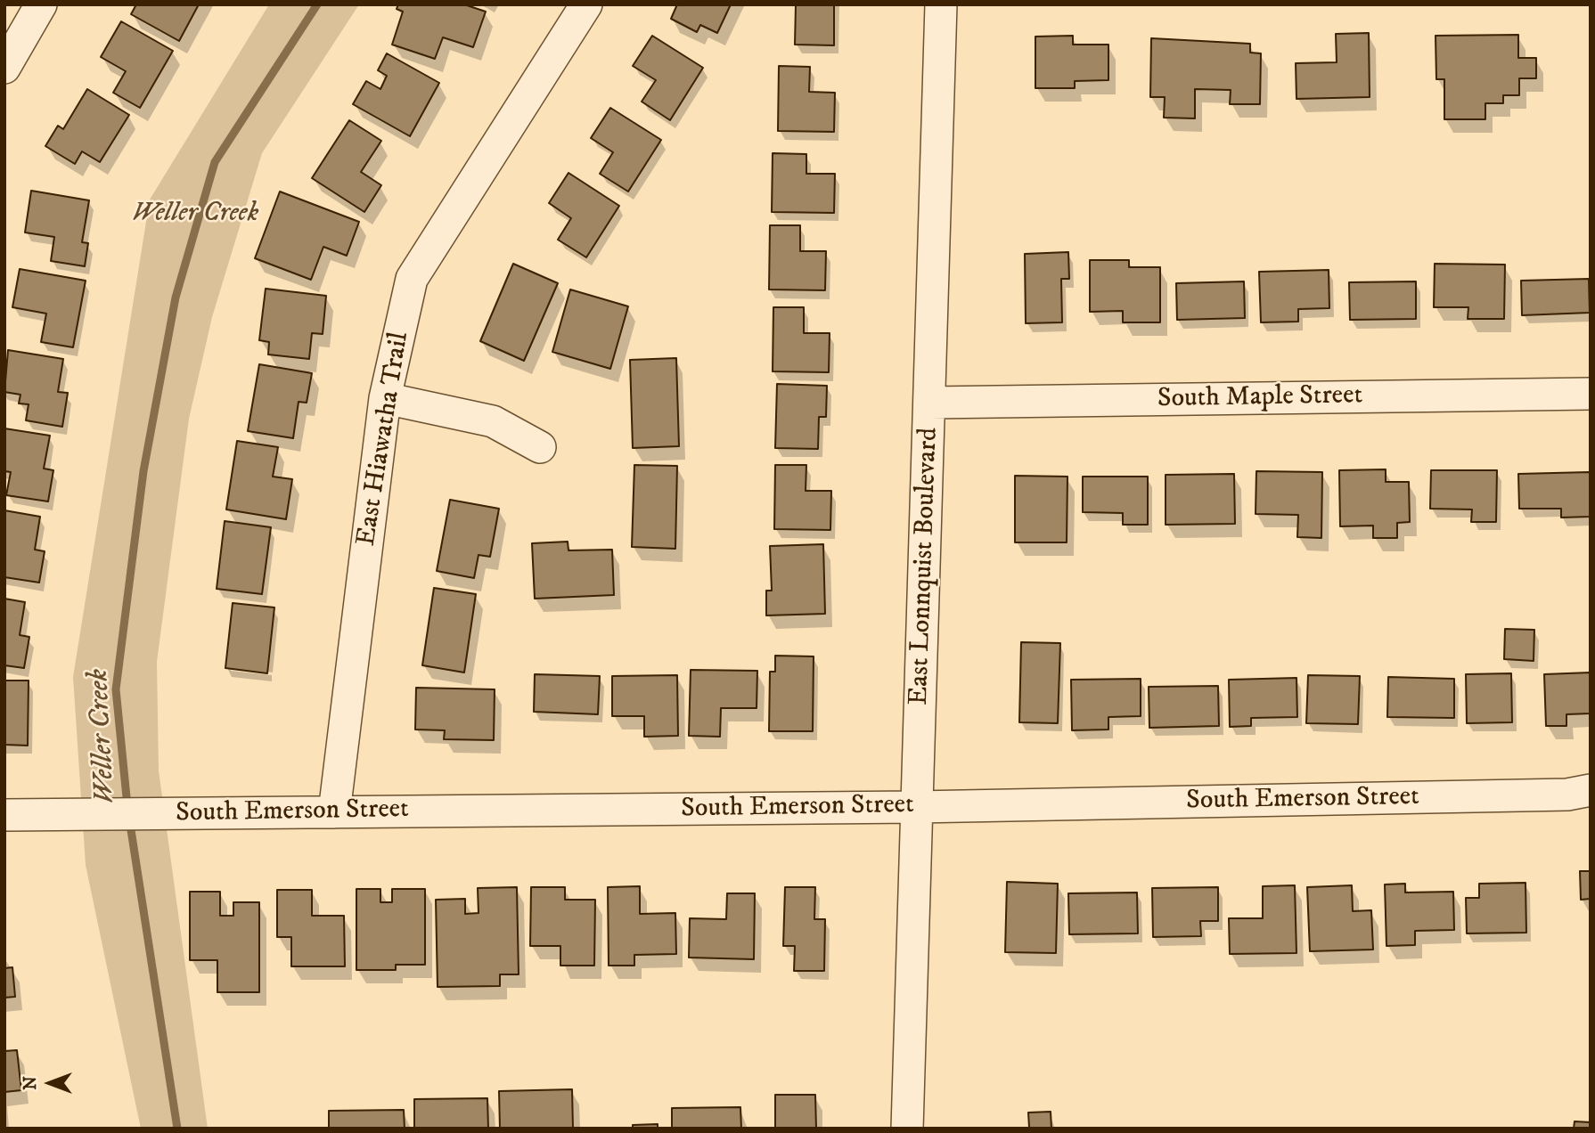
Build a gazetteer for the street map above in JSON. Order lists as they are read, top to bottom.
{
  "streets": {
    "street": [
      "South Maple Street",
      "East Hiawatha Trail",
      "East Lonnquist Boulevard",
      "South Emerson Street"
    ]
  },
  "crossings": [
    ["South Maple Street", "East Lonnquist Boulevard"],
    ["East Hiawatha Trail", "South Emerson Street"],
    ["East Lonnquist Boulevard", "South Emerson Street"]
  ],
  "water": ["Weller Creek"],
  "parks": ["Weller Creek"],
  "north": "left"
}
